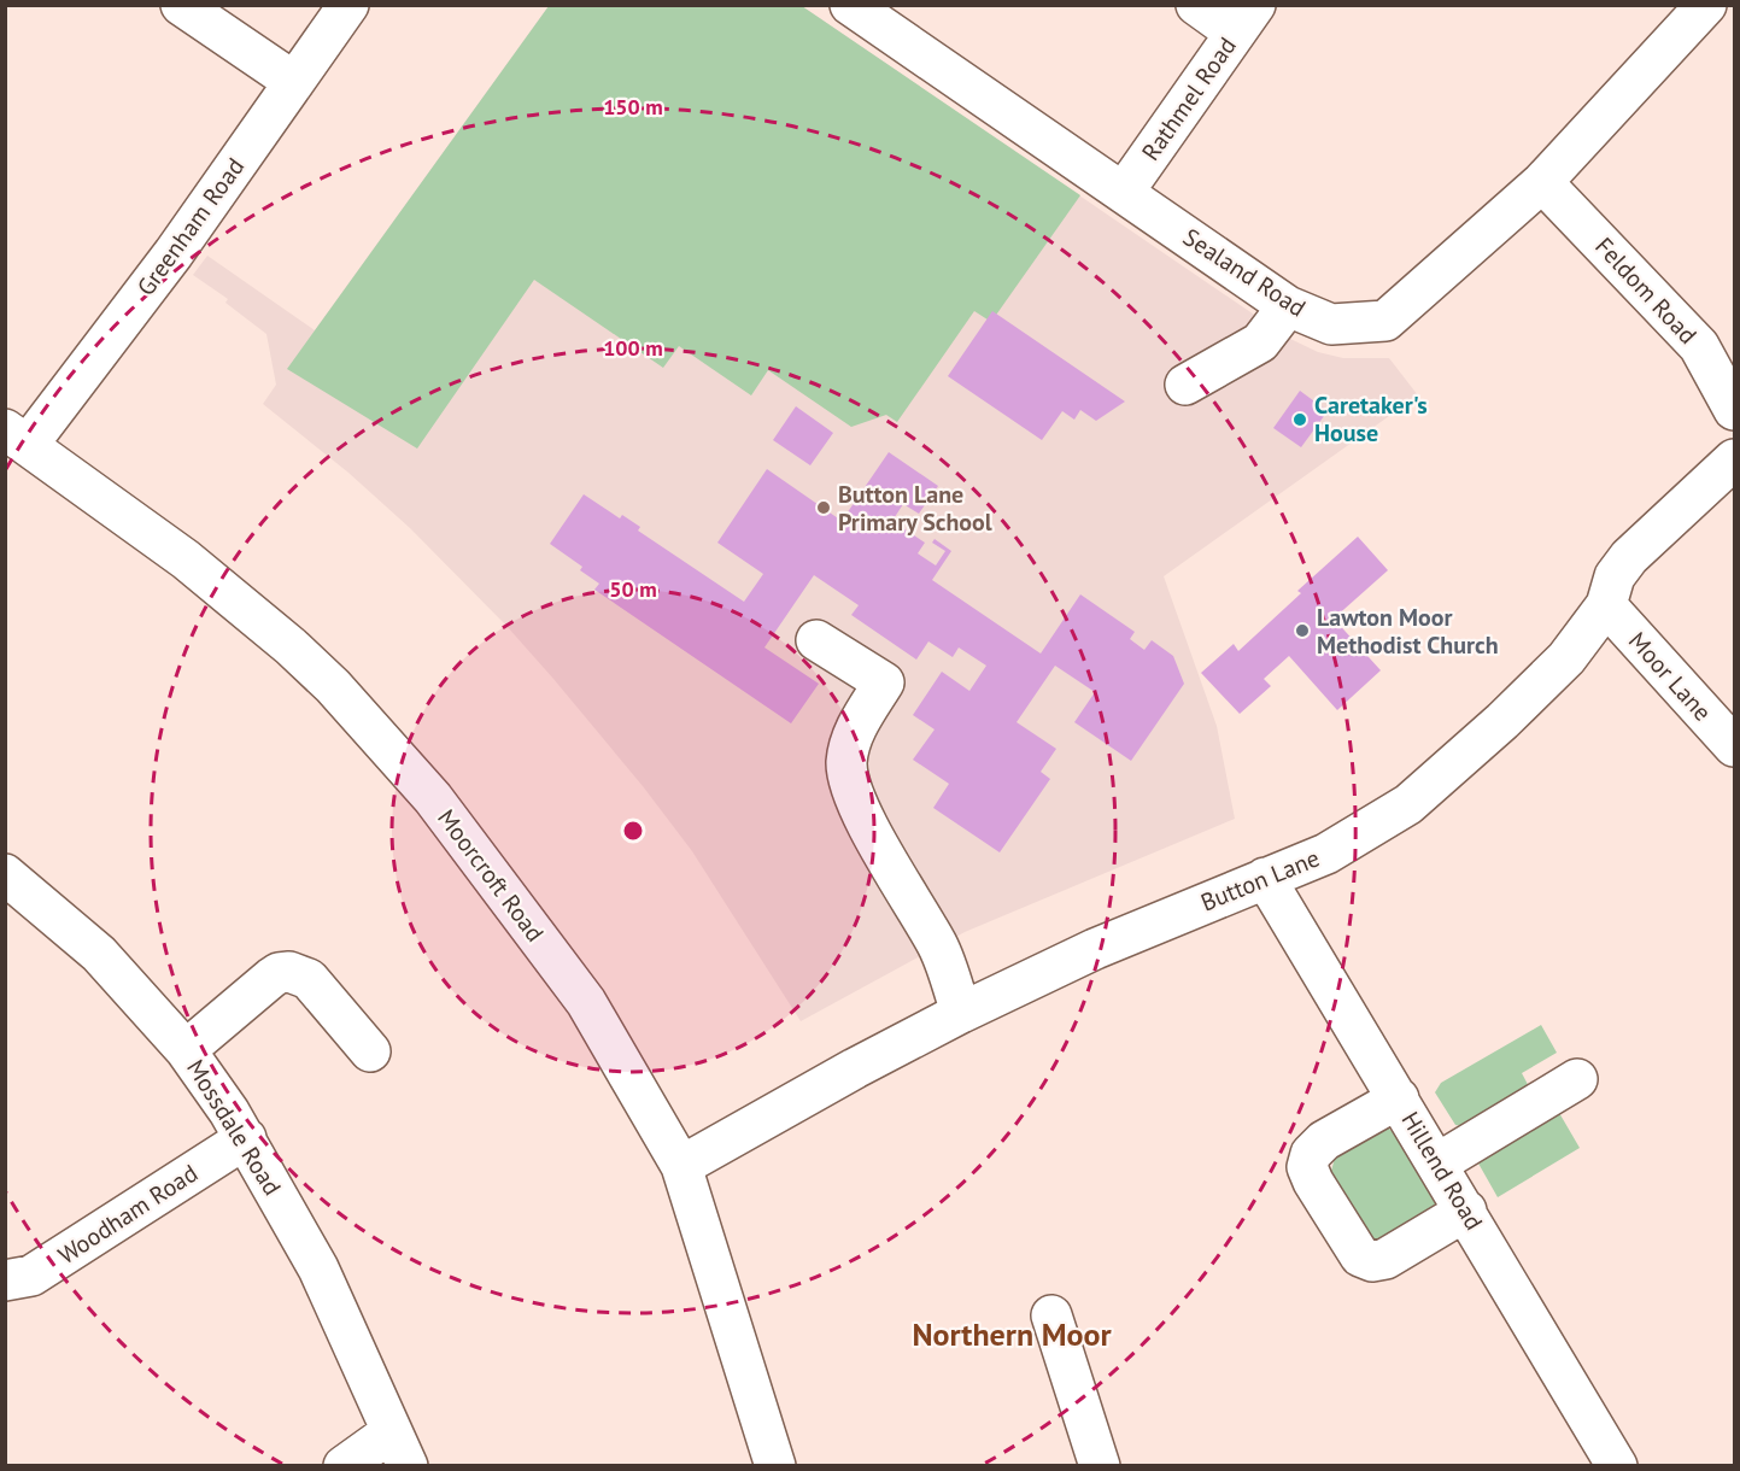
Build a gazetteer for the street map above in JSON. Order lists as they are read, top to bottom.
{
  "streets": {
    "street": [
      "Rathmel Road",
      "Greenham Road",
      "Sealand Road",
      "Feldom Road",
      "Moor Lane",
      "Moorcroft Road",
      "Button Lane",
      "Mossdale Road",
      "Hillend Road",
      "Woodham Road"
    ]
  },
  "crossings": [
    ["Rathmel Road", "Sealand Road"],
    ["Greenham Road", "Moorcroft Road"],
    ["Sealand Road", "Feldom Road"],
    ["Moor Lane", "Button Lane"],
    ["Moorcroft Road", "Button Lane"],
    ["Button Lane", "Hillend Road"],
    ["Mossdale Road", "Woodham Road"]
  ],
  "districts": ["Northern Moor"],
  "places": ["Caretaker's House", "Button Lane Primary School", "Lawton Moor Methodist Church"],
  "rings": ["150 m", "100 m", "50 m"]
}
